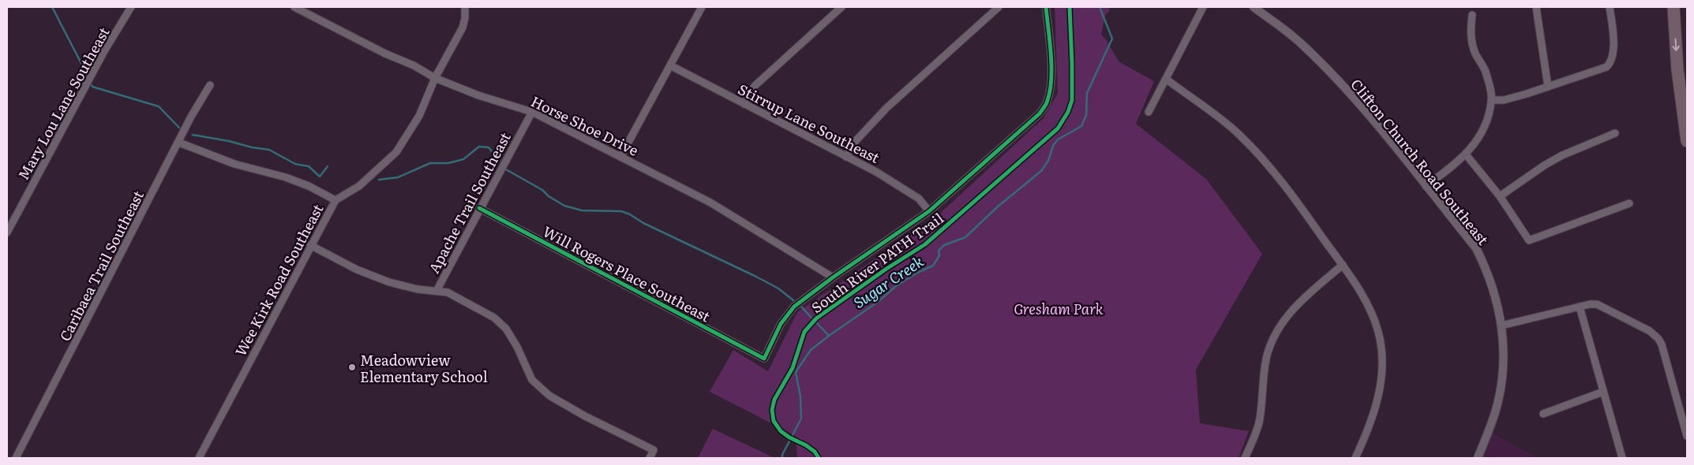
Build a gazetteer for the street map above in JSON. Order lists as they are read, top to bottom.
{
  "streets": {
    "street": [
      "Mary Lou Lane Southeast",
      "Stirrup Lane Southeast",
      "Horse Shoe Drive",
      "Clifton Church Road Southeast",
      "Apache Trail Southeast",
      "Caribaea Trail Southeast",
      "Will Rogers Place Southeast",
      "Wee Kirk Road Southeast"
    ],
    "cycle path": ["South River PATH Trail"]
  },
  "crossings": [
    ["Horse Shoe Drive", "Apache Trail Southeast"],
    ["Horse Shoe Drive", "Will Rogers Place Southeast"],
    ["Horse Shoe Drive", "Wee Kirk Road Southeast"],
    ["Apache Trail Southeast", "Will Rogers Place Southeast"],
    ["Apache Trail Southeast", "Wee Kirk Road Southeast"]
  ],
  "water": ["Sugar Creek"],
  "parks": ["Gresham Park"],
  "places": ["Meadowview Elementary School"]
}
